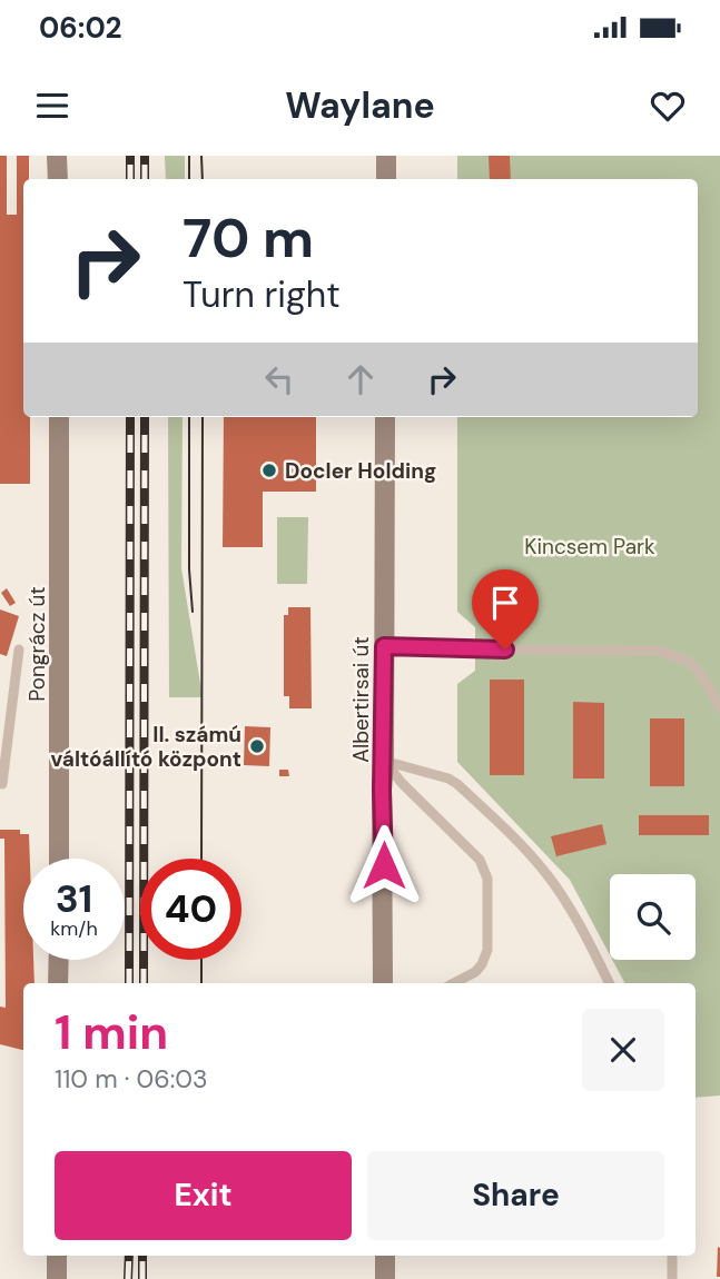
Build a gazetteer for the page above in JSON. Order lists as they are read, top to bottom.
{
  "streets": {
    "street": ["Pongrácz út", "Albertirsai út"]
  },
  "parks": ["Kincsem Park"],
  "places": ["Docler Holding", "II. számú váltóállító központ"],
  "page": {
    "status": "06:02",
    "header": "Waylane",
    "turn": ["70 m", "Turn right"],
    "speed": "31 km/h",
    "limit": "40",
    "heading": ["1 min", "110 m · 06:03"],
    "buttons": ["Exit", "Share"]
  }
}
